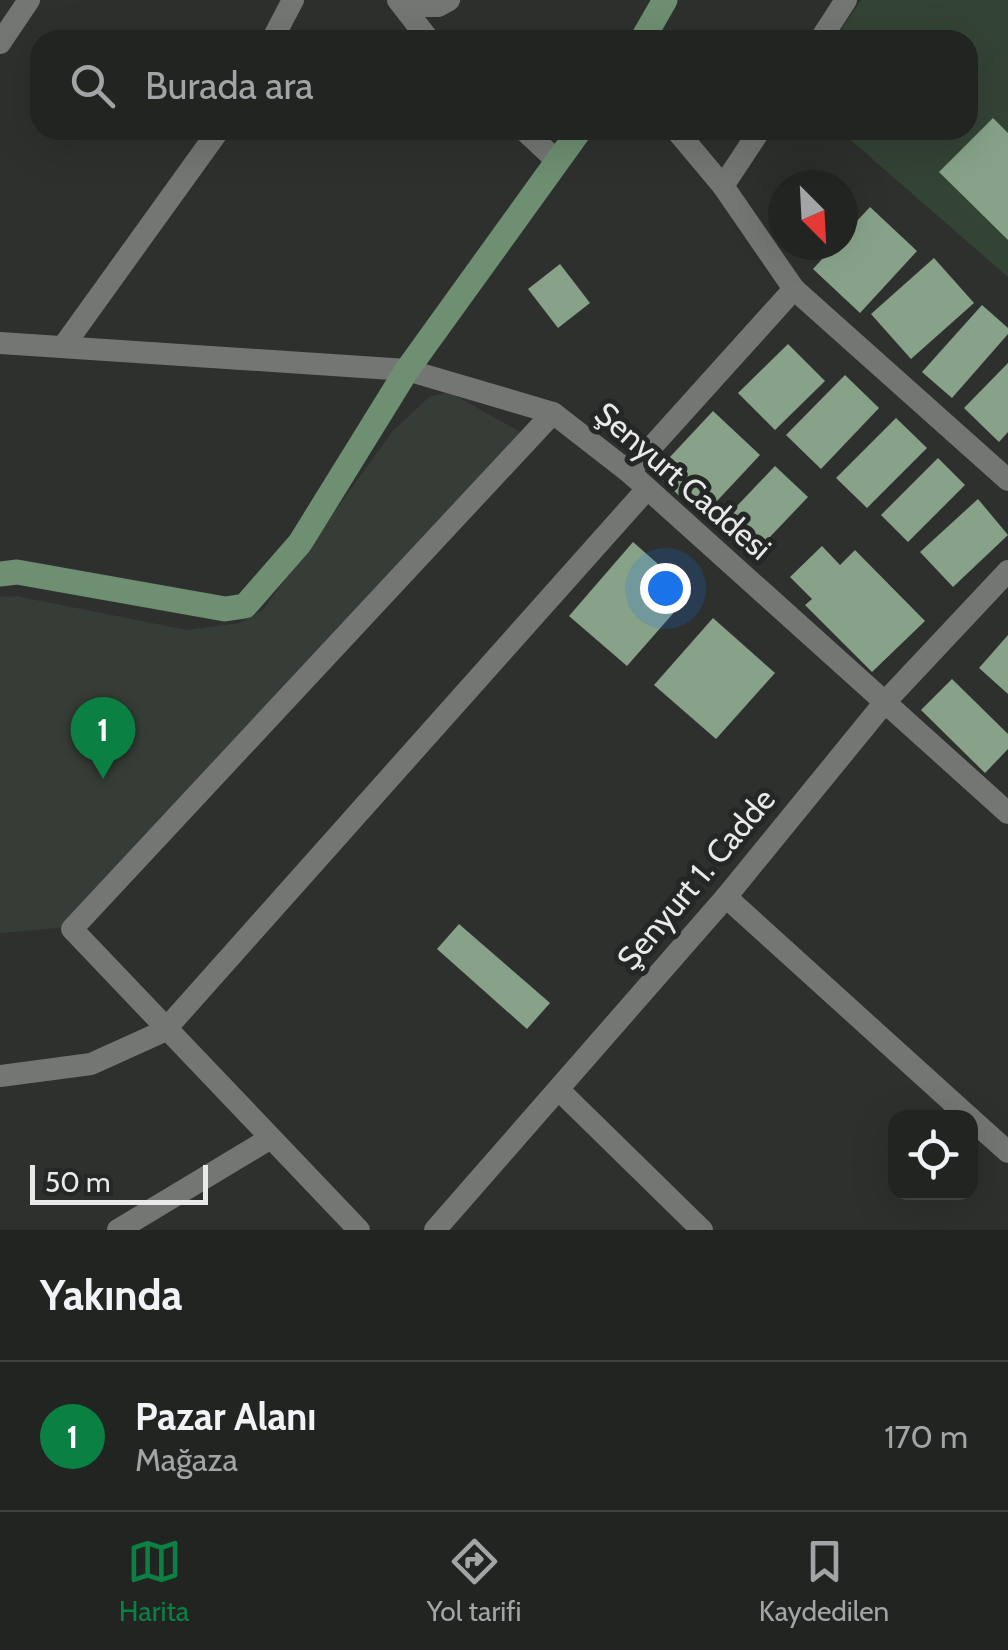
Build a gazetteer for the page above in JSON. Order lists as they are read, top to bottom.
{
  "streets": {
    "street": ["Şenyurt Caddesi", "Şenyurt 1. Cadde"]
  },
  "crossings": [
    ["Şenyurt Caddesi", "Şenyurt 1. Cadde"]
  ],
  "scale_bar": "50 m",
  "north": "bottom right",
  "page": {
    "search": "Burada ara",
    "pins": "1",
    "scale": "50 m",
    "heading": "Yakında",
    "list": [
      {
        "mark": "1",
        "name": "Pazar Alanı",
        "note": "Mağaza",
        "value": "170 m"
      }
    ],
    "nav": ["Harita", "Yol tarifi", "Kaydedilen"]
  }
}
